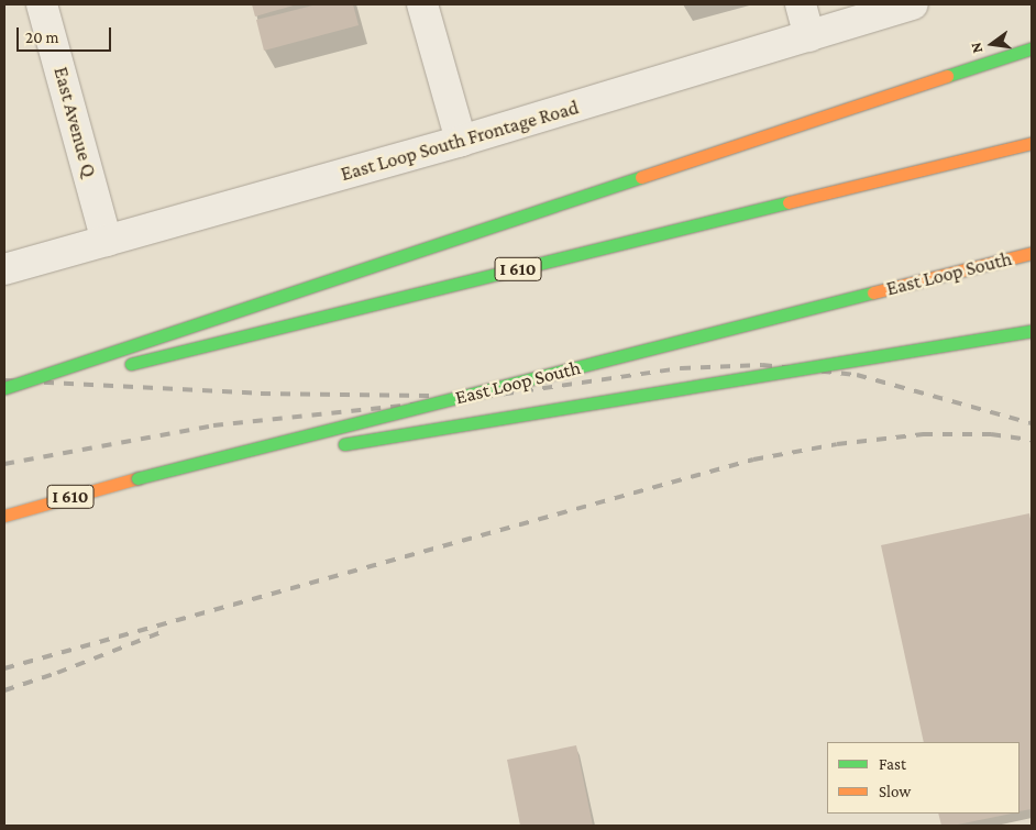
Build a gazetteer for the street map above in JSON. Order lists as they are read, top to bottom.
{
  "streets": {
    "highway": ["I 610", "East Loop South"],
    "street": ["East Avenue Q", "East Loop South Frontage Road"]
  },
  "crossings": [
    ["East Avenue Q", "East Loop South Frontage Road"]
  ],
  "legend": ["Fast", "Slow"],
  "scale_bar": "20 m",
  "north": "left"
}
